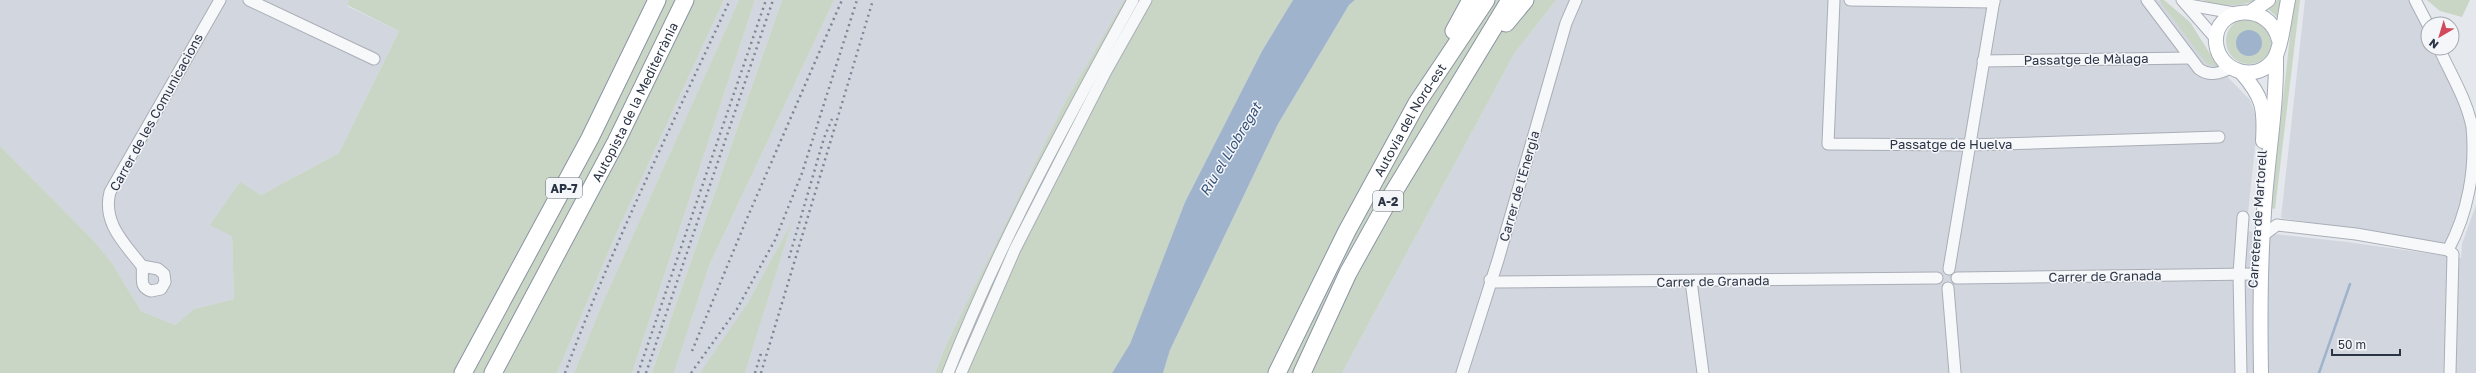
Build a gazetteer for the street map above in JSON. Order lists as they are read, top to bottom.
{
  "streets": {
    "highway": [
      "Autopista de la Mediterrània",
      "Autovia del Nord-est",
      "AP-7",
      "A-2"
    ],
    "main road": ["Carretera de Martorell"],
    "street": [
      "Passatge de Màlaga",
      "Carrer de les Comunicacions",
      "Passatge de Huelva",
      "Carrer de l'Energia",
      "Carrer de Granada"
    ]
  },
  "crossings": [
    ["Carrer de l'Energia", "Carrer de Granada"],
    ["Carretera de Martorell", "Carrer de Granada"]
  ],
  "water": ["Riu el Llobregat"],
  "scale_bar": "50 m",
  "north": "bottom left"
}
